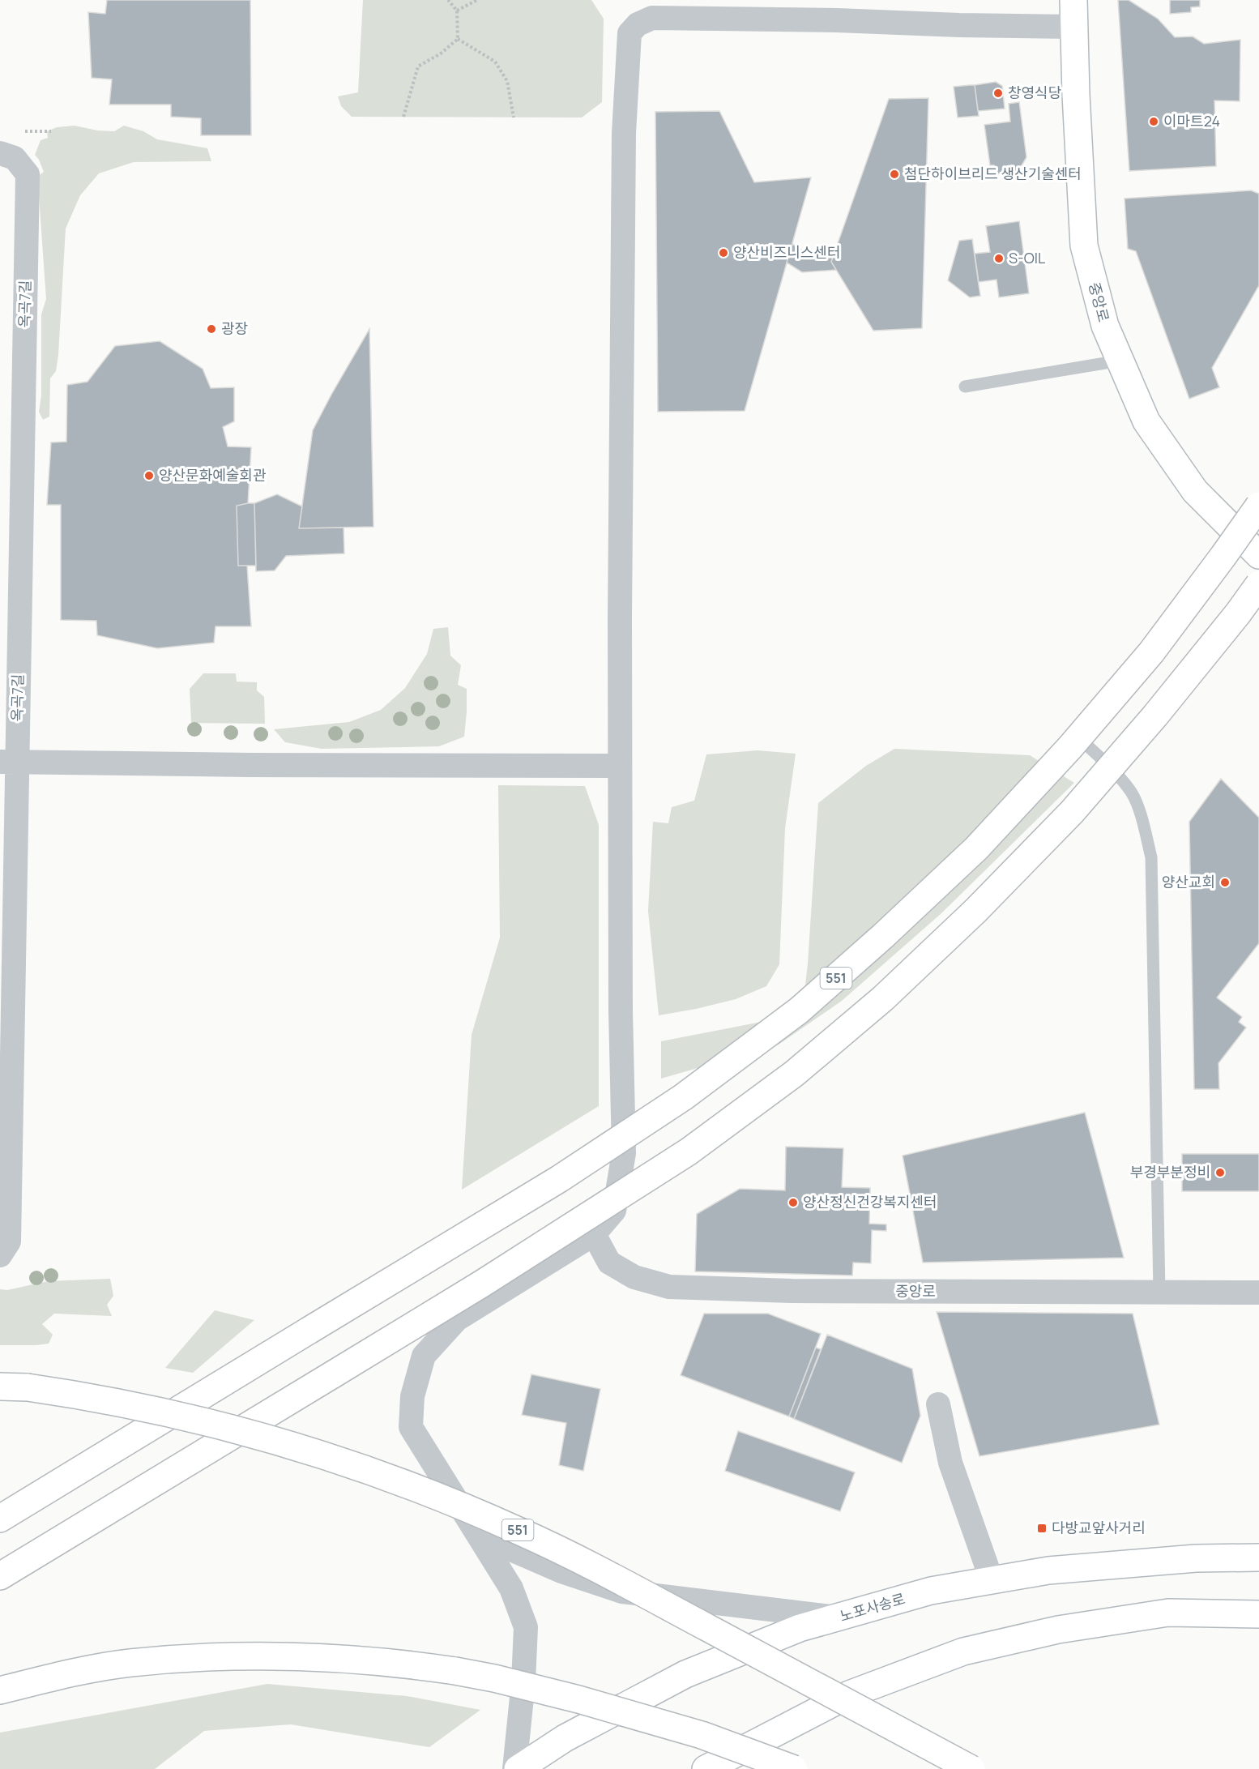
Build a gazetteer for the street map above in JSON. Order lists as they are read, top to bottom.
{
  "streets": {
    "main road": ["중앙로", "551", "노포사송로"],
    "street": ["옥곡7길"]
  },
  "places": {
    "other": [
      "창영식당",
      "이마트24",
      "첨단하이브리드 생산기술센터",
      "양산비즈니스센터",
      "S-OIL",
      "광장",
      "양산문화예술회관",
      "양산교회",
      "부경부분정비",
      "양산정신건강복지센터"
    ],
    "transit": ["다방교앞사거리"]
  }
}
